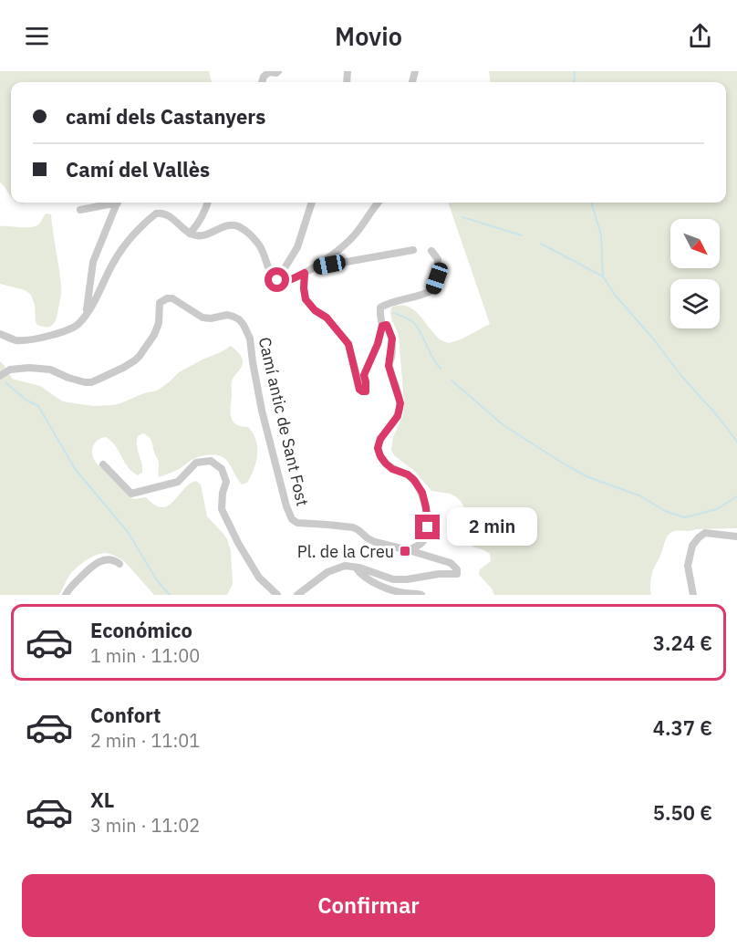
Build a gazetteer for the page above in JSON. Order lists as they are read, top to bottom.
{
  "streets": {
    "street": ["Camí antic de Sant Fost"]
  },
  "places": {
    "transit": ["Pl. de la Creu"]
  },
  "north": "bottom right",
  "page": {
    "header": "Movio",
    "banner": ["camí dels Castanyers", "Camí del Vallès"],
    "bubble": "2 min",
    "list": [
      {
        "name": "Económico",
        "note": "1 min · 11:00",
        "value": "3.24 €"
      },
      {
        "name": "Confort",
        "note": "2 min · 11:01",
        "value": "4.37 €"
      },
      {
        "name": "XL",
        "note": "3 min · 11:02",
        "value": "5.50 €"
      }
    ],
    "buttons": "Confirmar"
  }
}
